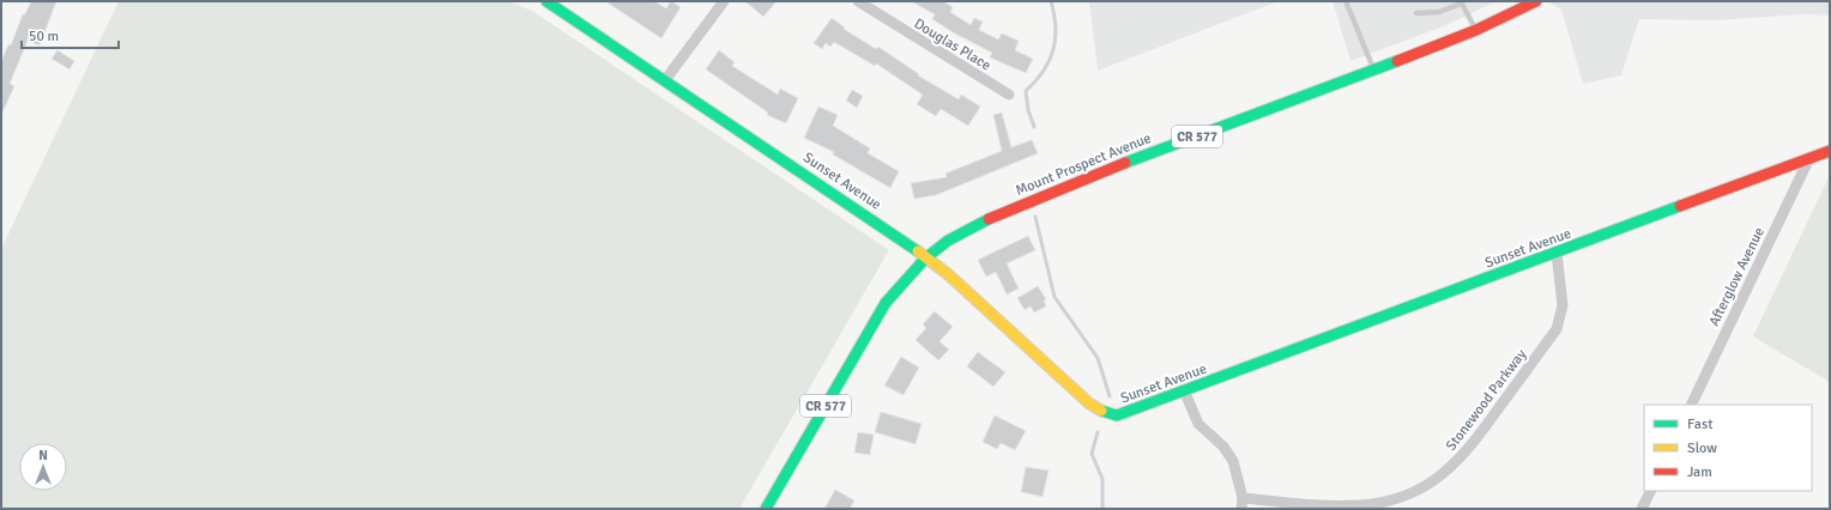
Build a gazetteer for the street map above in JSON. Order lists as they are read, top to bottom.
{
  "streets": {
    "street": [
      "Douglas Place",
      "CR 577",
      "Mount Prospect Avenue",
      "Sunset Avenue",
      "Afterglow Avenue",
      "Stonewood Parkway"
    ]
  },
  "crossings": [
    ["Mount Prospect Avenue", "Sunset Avenue"],
    ["Sunset Avenue", "Afterglow Avenue"],
    ["Sunset Avenue", "Stonewood Parkway"]
  ],
  "legend": ["Fast", "Slow", "Jam"],
  "scale_bar": "50 m",
  "north": "top"
}
